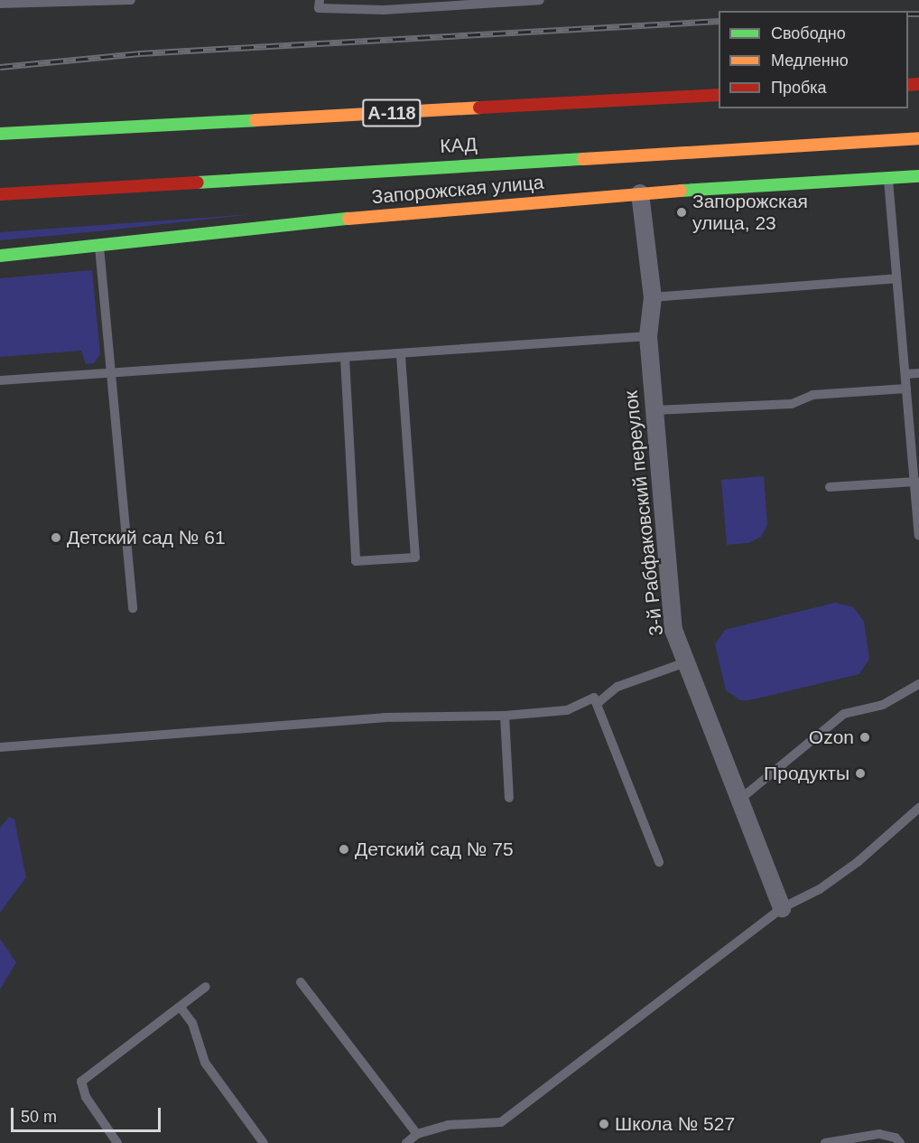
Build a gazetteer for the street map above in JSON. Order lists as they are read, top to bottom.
{
  "streets": {
    "main road": ["А-118", "КАД", "Запорожская улица"],
    "street": ["3-й Рабфаковский переулок"]
  },
  "crossings": [
    ["Запорожская улица", "3-й Рабфаковский переулок"]
  ],
  "places": [
    "Запорожская улица, 23",
    "Детский сад № 61",
    "Ozon",
    "Продукты",
    "Детский сад № 75",
    "Школа № 527"
  ],
  "legend": ["Свободно", "Медленно", "Пробка"],
  "scale_bar": "50 m"
}
